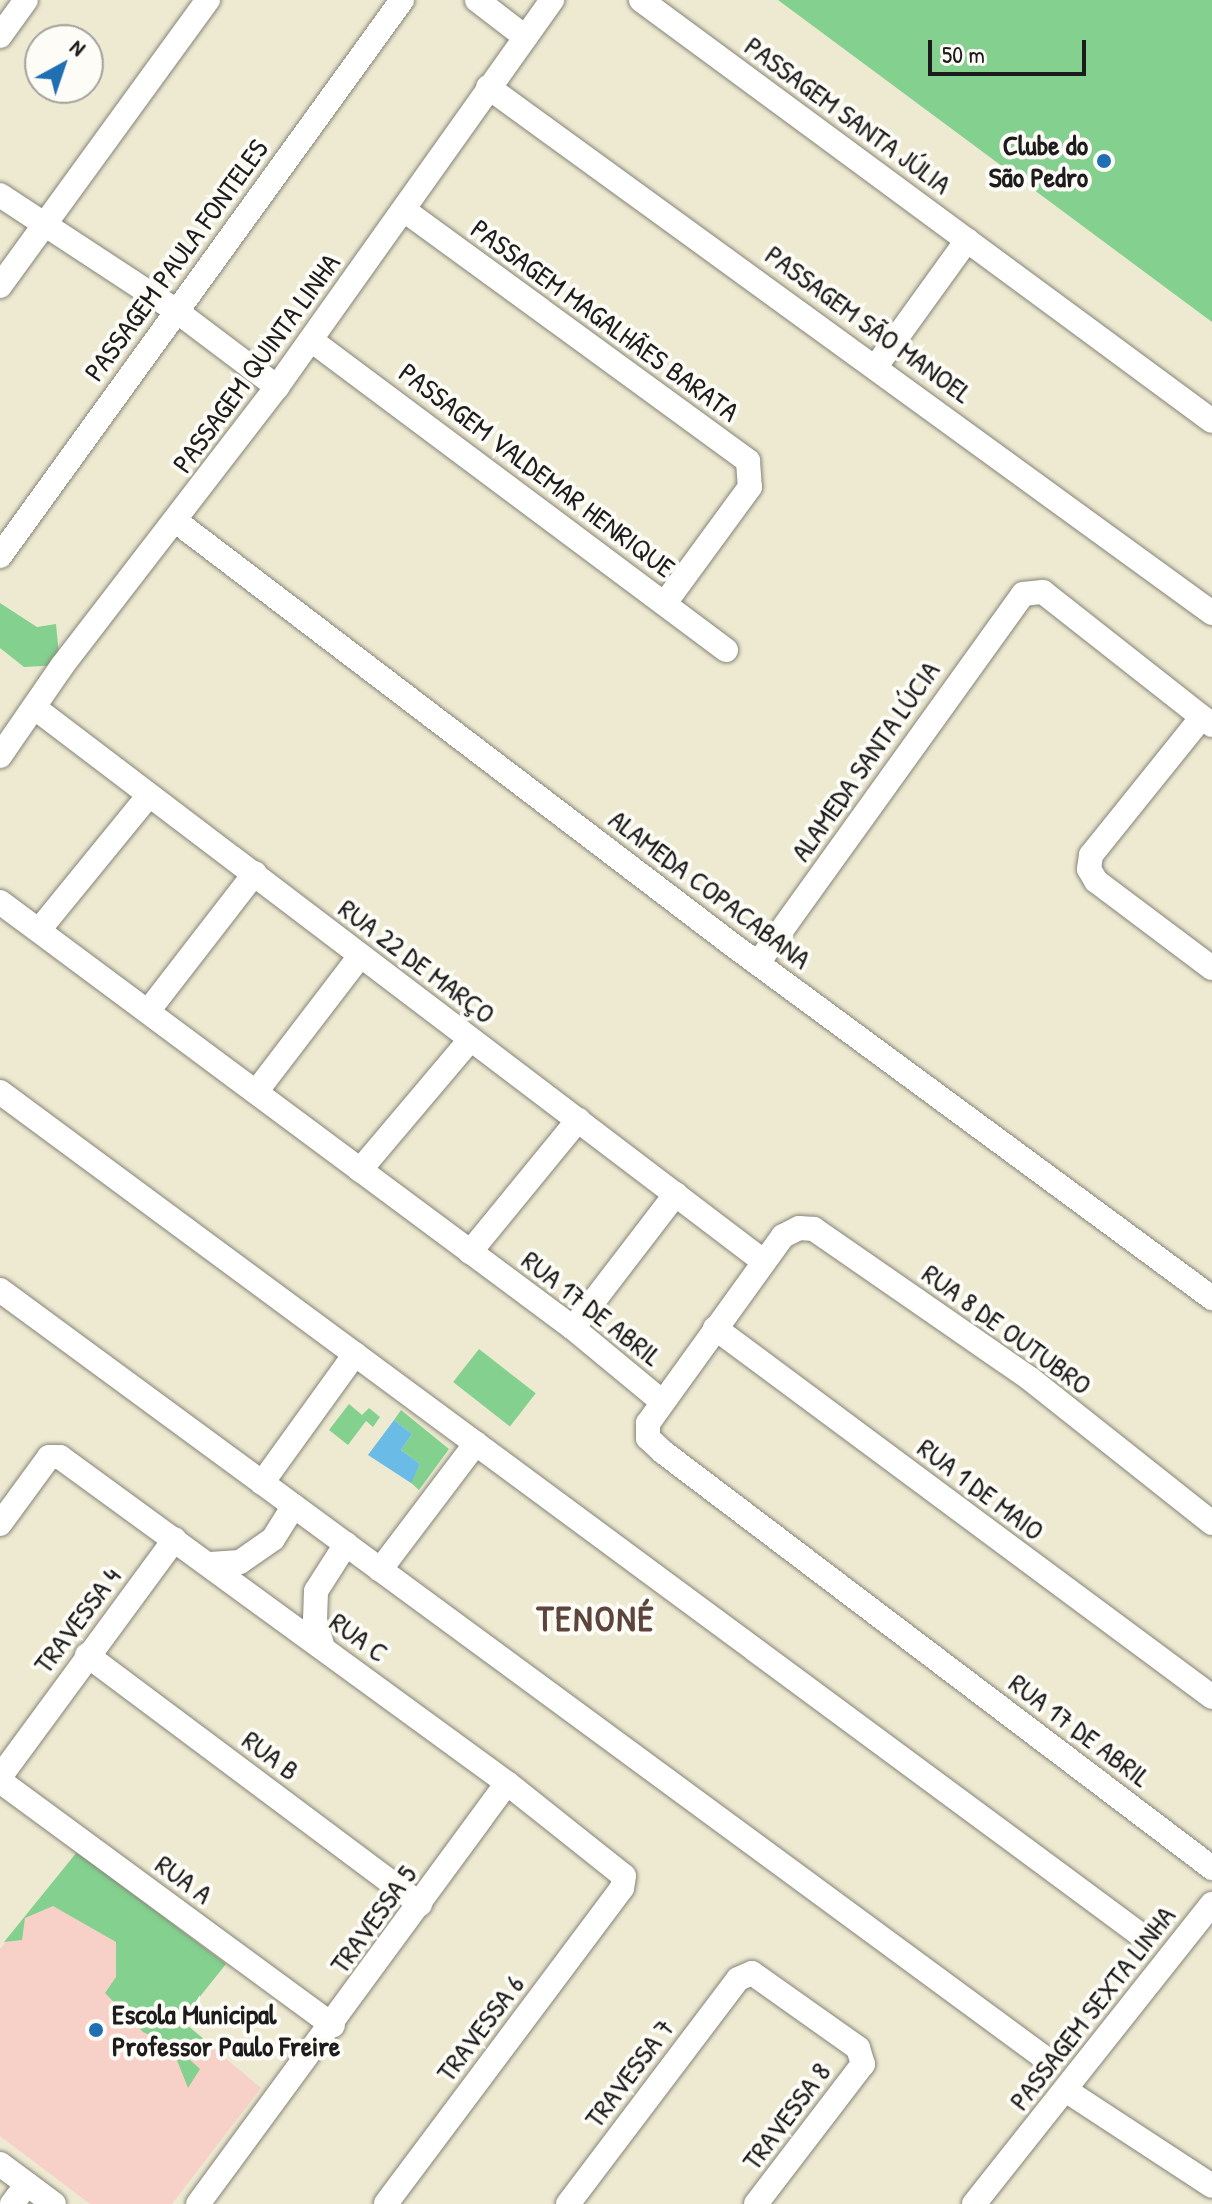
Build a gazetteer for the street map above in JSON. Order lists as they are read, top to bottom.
{
  "streets": {
    "street": [
      "PASSAGEM SANTA JÚLIA",
      "PASSAGEM PAULA FONTELES",
      "PASSAGEM MAGALHÃES BARATA",
      "PASSAGEM SÃO MANOEL",
      "PASSAGEM QUINTA LINHA",
      "PASSAGEM VALDEMAR HENRIQUE",
      "ALAMEDA SANTA LÚCIA",
      "ALAMEDA COPACABANA",
      "RUA 22 DE MARÇO",
      "RUA 17 DE ABRIL",
      "RUA 8 DE OUTUBRO",
      "RUA 1 DE MAIO",
      "TRAVESSA 4",
      "RUA C",
      "RUA B",
      "RUA A",
      "TRAVESSA 5",
      "PASSAGEM SEXTA LINHA",
      "TRAVESSA 6",
      "TRAVESSA 7",
      "TRAVESSA 8"
    ]
  },
  "crossings": [
    ["PASSAGEM MAGALHÃES BARATA", "PASSAGEM QUINTA LINHA"],
    ["PASSAGEM MAGALHÃES BARATA", "PASSAGEM VALDEMAR HENRIQUE"],
    ["PASSAGEM SÃO MANOEL", "PASSAGEM QUINTA LINHA"],
    ["PASSAGEM QUINTA LINHA", "PASSAGEM VALDEMAR HENRIQUE"],
    ["PASSAGEM QUINTA LINHA", "ALAMEDA COPACABANA"],
    ["PASSAGEM QUINTA LINHA", "RUA 22 DE MARÇO"],
    ["ALAMEDA SANTA LÚCIA", "ALAMEDA COPACABANA"],
    ["RUA 22 DE MARÇO", "RUA 8 DE OUTUBRO"],
    ["RUA 17 DE ABRIL", "RUA 8 DE OUTUBRO"],
    ["RUA 8 DE OUTUBRO", "RUA 1 DE MAIO"],
    ["TRAVESSA 4", "RUA C"],
    ["TRAVESSA 4", "RUA B"],
    ["TRAVESSA 4", "RUA A"],
    ["RUA C", "TRAVESSA 5"],
    ["RUA C", "TRAVESSA 6"],
    ["RUA B", "TRAVESSA 5"],
    ["RUA A", "TRAVESSA 5"],
    ["TRAVESSA 5", "TRAVESSA 6"],
    ["TRAVESSA 7", "TRAVESSA 8"]
  ],
  "districts": ["TENONÉ"],
  "places": ["Clube do São Pedro", "Escola Municipal Professor Paulo Freire"],
  "scale_bar": "50 m",
  "north": "top right"
}
